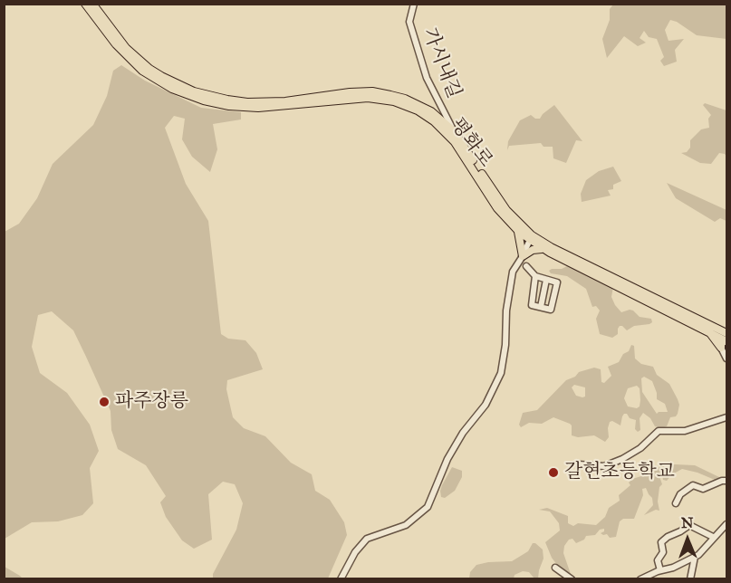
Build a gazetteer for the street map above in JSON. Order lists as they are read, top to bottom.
{
  "streets": {
    "main road": ["평화로"],
    "street": ["가시내길"]
  },
  "crossings": [
    ["가시내길", "평화로"]
  ],
  "places": ["파주장릉", "갈현초등학교"],
  "north": "top"
}
